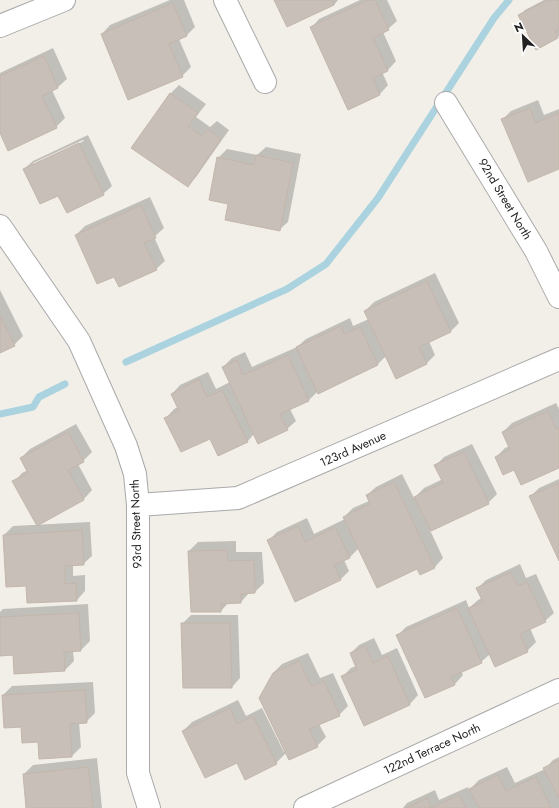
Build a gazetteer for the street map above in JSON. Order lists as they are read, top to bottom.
{
  "streets": {
    "street": [
      "92nd Street North",
      "123rd Avenue",
      "93rd Street North",
      "122nd Terrace North"
    ]
  },
  "crossings": [
    ["123rd Avenue", "93rd Street North"]
  ],
  "north": "top left"
}
